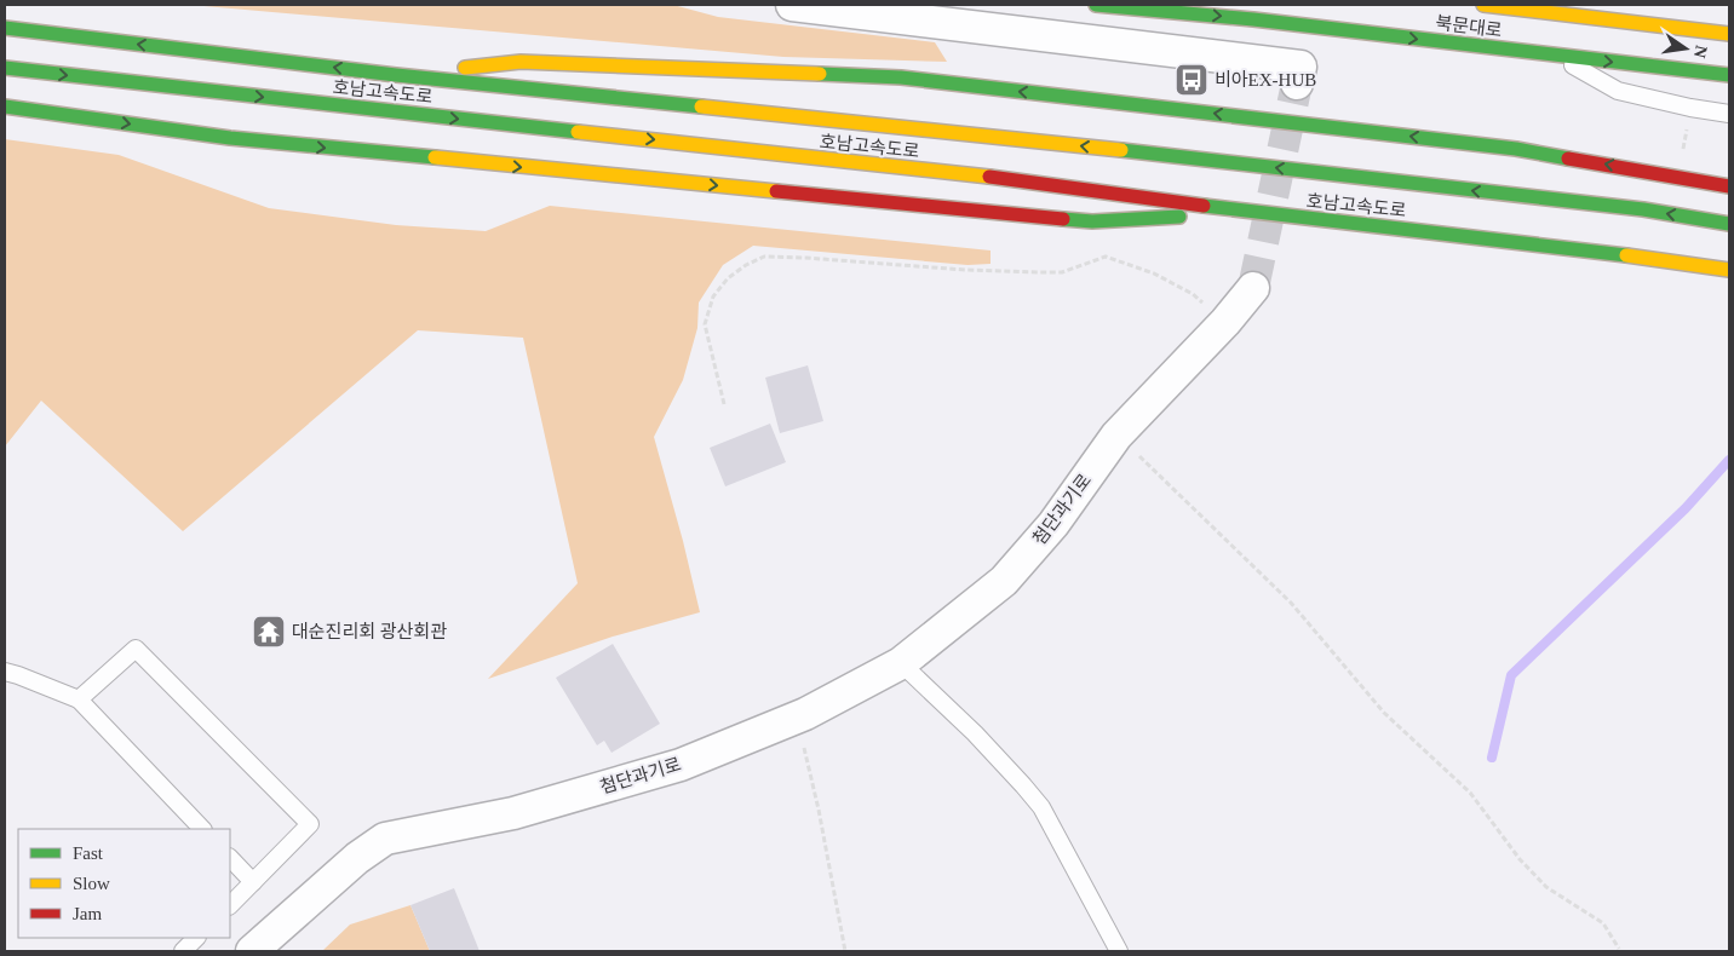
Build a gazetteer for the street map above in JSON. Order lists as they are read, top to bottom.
{
  "streets": {
    "main road": ["북문대로", "호남고속도로"],
    "street": ["첨단과기로"]
  },
  "places": {
    "bus stop": ["비아EX-HUB"],
    "temple": ["대순진리회 광산회관"]
  },
  "legend": ["Fast", "Slow", "Jam"],
  "north": "right"
}
